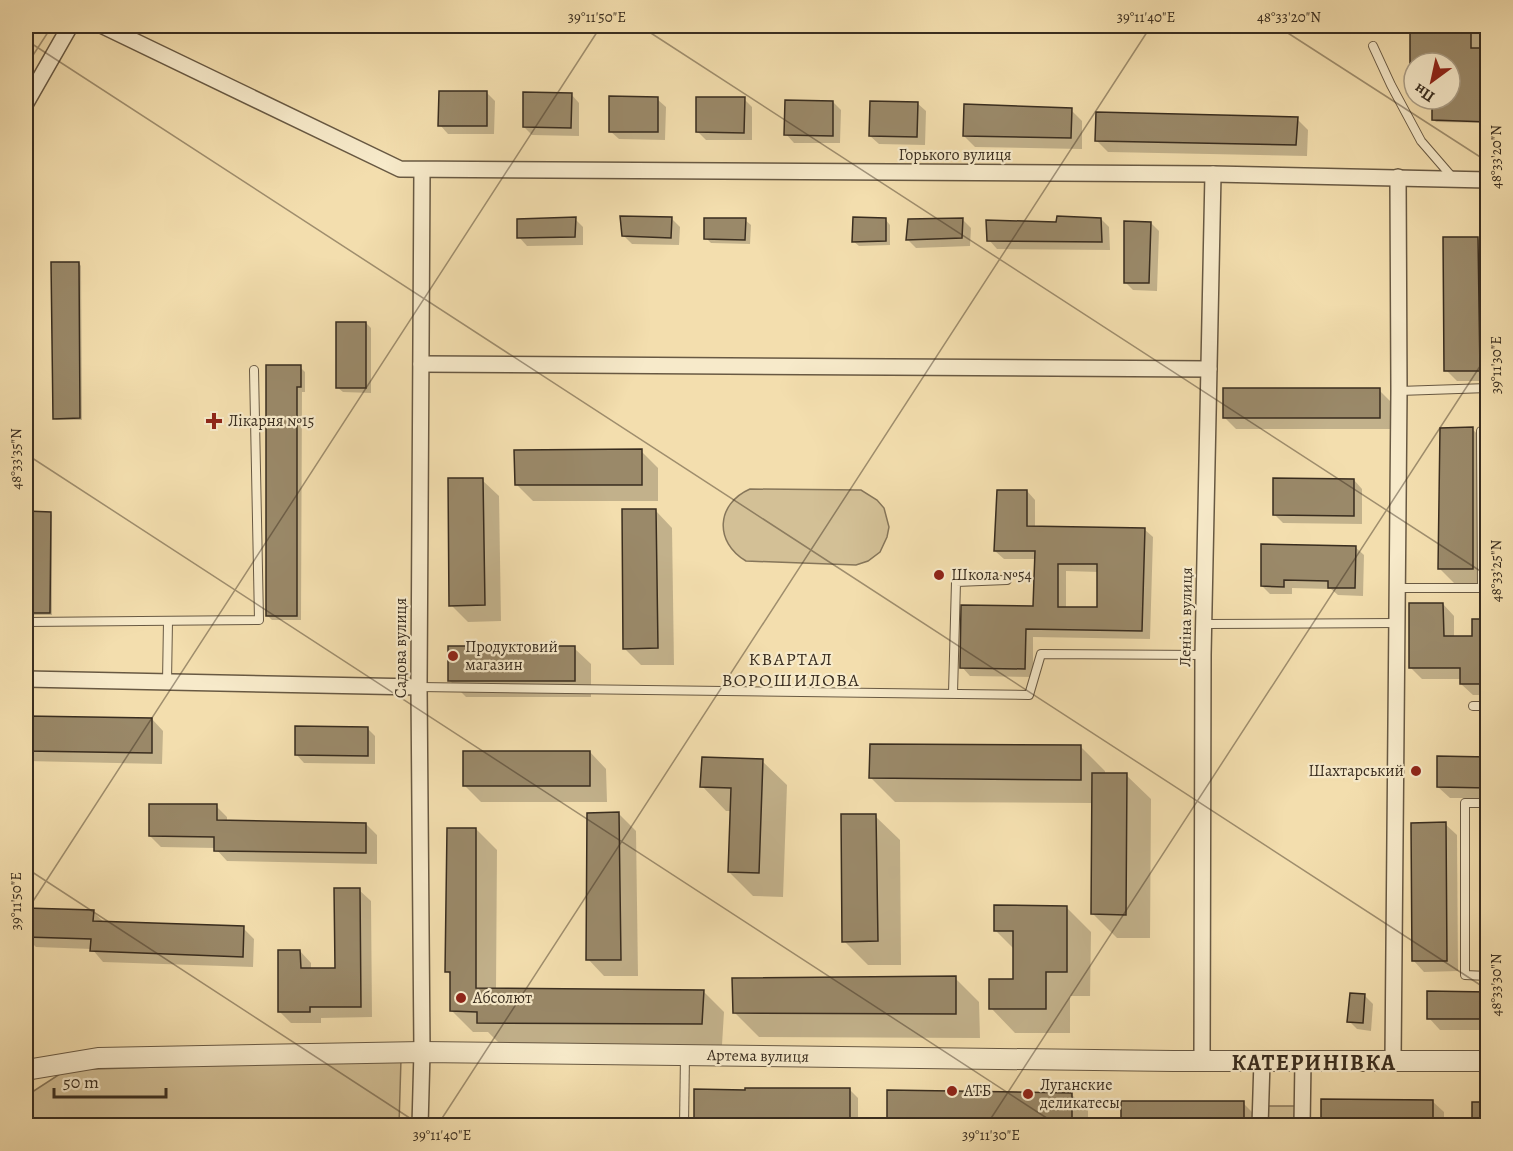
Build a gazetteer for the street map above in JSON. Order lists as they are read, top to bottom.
{
  "streets": {
    "street": [
      "Горького вулиця",
      "Леніна вулиця",
      "Садова вулиця",
      "Артема вулиця"
    ]
  },
  "crossings": [
    ["Горького вулиця", "Леніна вулиця"],
    ["Горького вулиця", "Садова вулиця"],
    ["Леніна вулиця", "Артема вулиця"],
    ["Садова вулиця", "Артема вулиця"]
  ],
  "districts": ["КВАРТАЛ ВОРОШИЛОВА", "КАТЕРИНІВКА"],
  "places": {
    "health": ["Лікарня №15"],
    "other": [
      "Школа №54",
      "Продуктовий магазин",
      "Шахтарський",
      "Абсолют",
      "АТБ",
      "Луганские деликатесы"
    ]
  },
  "scale_bar": "50 m",
  "north": "bottom left",
  "coordinates": [
    "39°11'50\"E",
    "39°11'40\"E",
    "48°33'20\"N",
    "39°11'30\"E",
    "48°33'35\"N",
    "48°33'25\"N",
    "48°33'30\"N"
  ]
}
